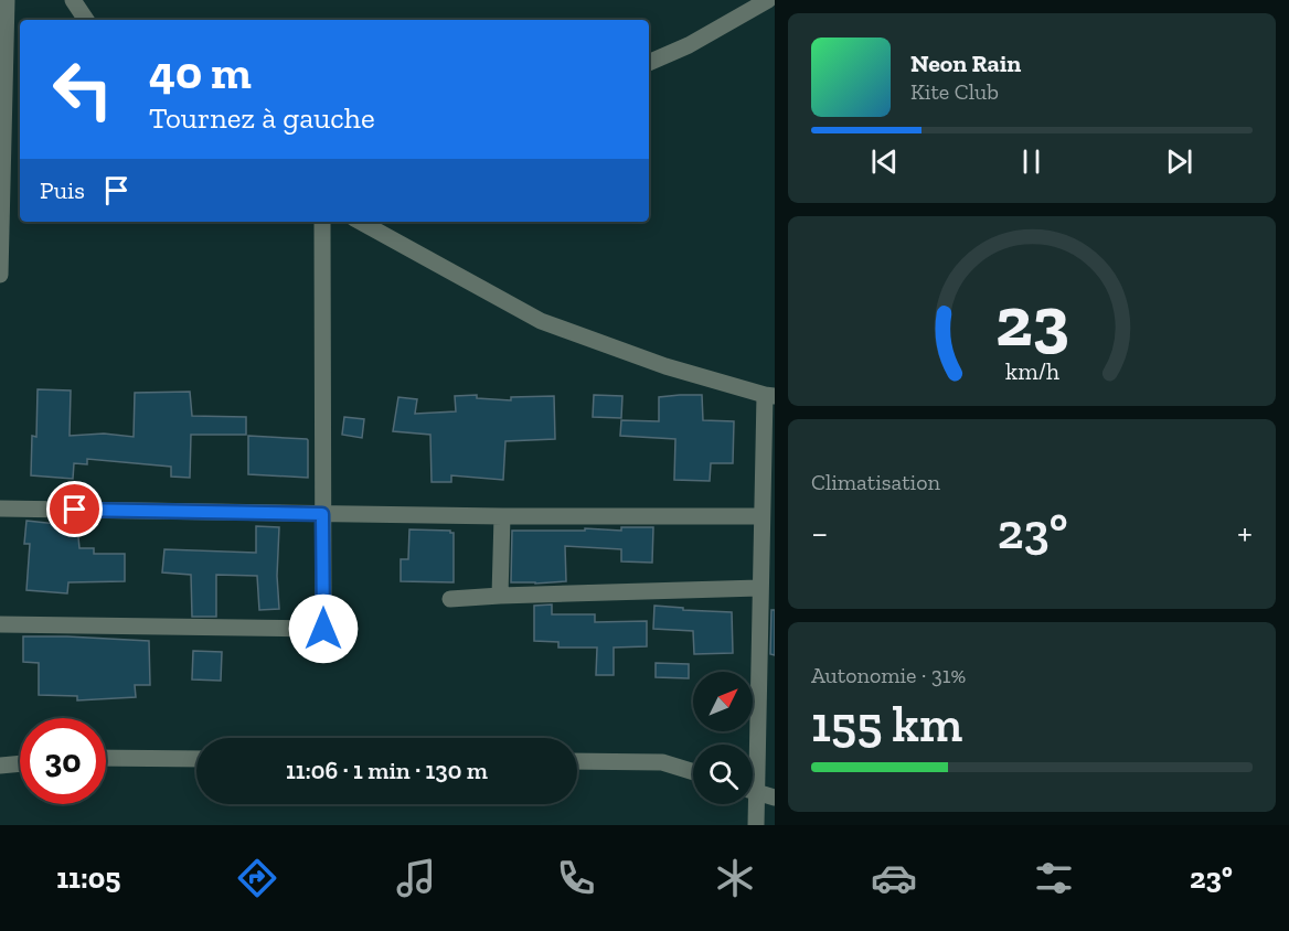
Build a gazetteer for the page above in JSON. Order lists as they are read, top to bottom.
{
  "north": "top right",
  "page": {
    "turn": ["40 m", "Tournez à gauche"],
    "song": ["Neon Rain", "Kite Club"],
    "then": "Puis",
    "tile": [
      "Climatisation",
      ["Autonomie · 31%", "155 km"]
    ],
    "heat": ["−", "23°", "+"],
    "limit": "30",
    "trip": "11:06 · 1 min · 130 m",
    "tabs": ["11:05", "23°"],
    "gauge": ["23", "km/h"]
  }
}
